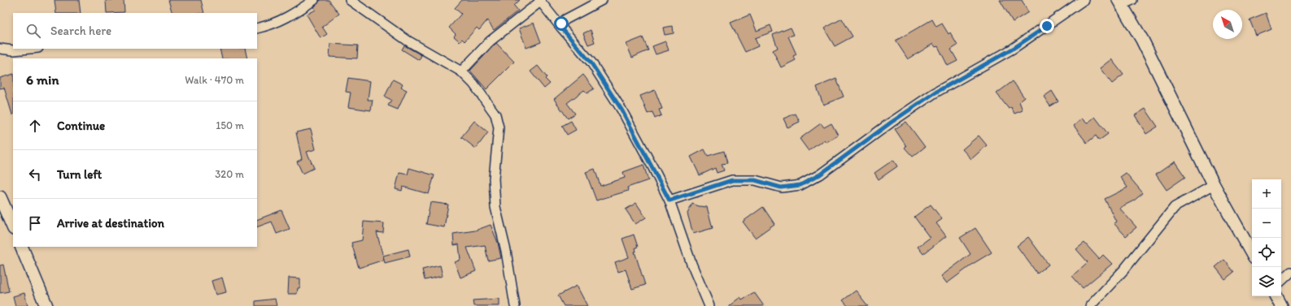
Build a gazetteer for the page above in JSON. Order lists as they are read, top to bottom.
{
  "north": "top left",
  "page": {
    "search": "Search here",
    "heading": ["6 min", "Walk · 470 m"],
    "list": [
      ["Continue", "150 m"],
      ["Turn left", "320 m"],
      "Arrive at destination"
    ],
    "map_buttons": ["+", "−"]
  }
}
